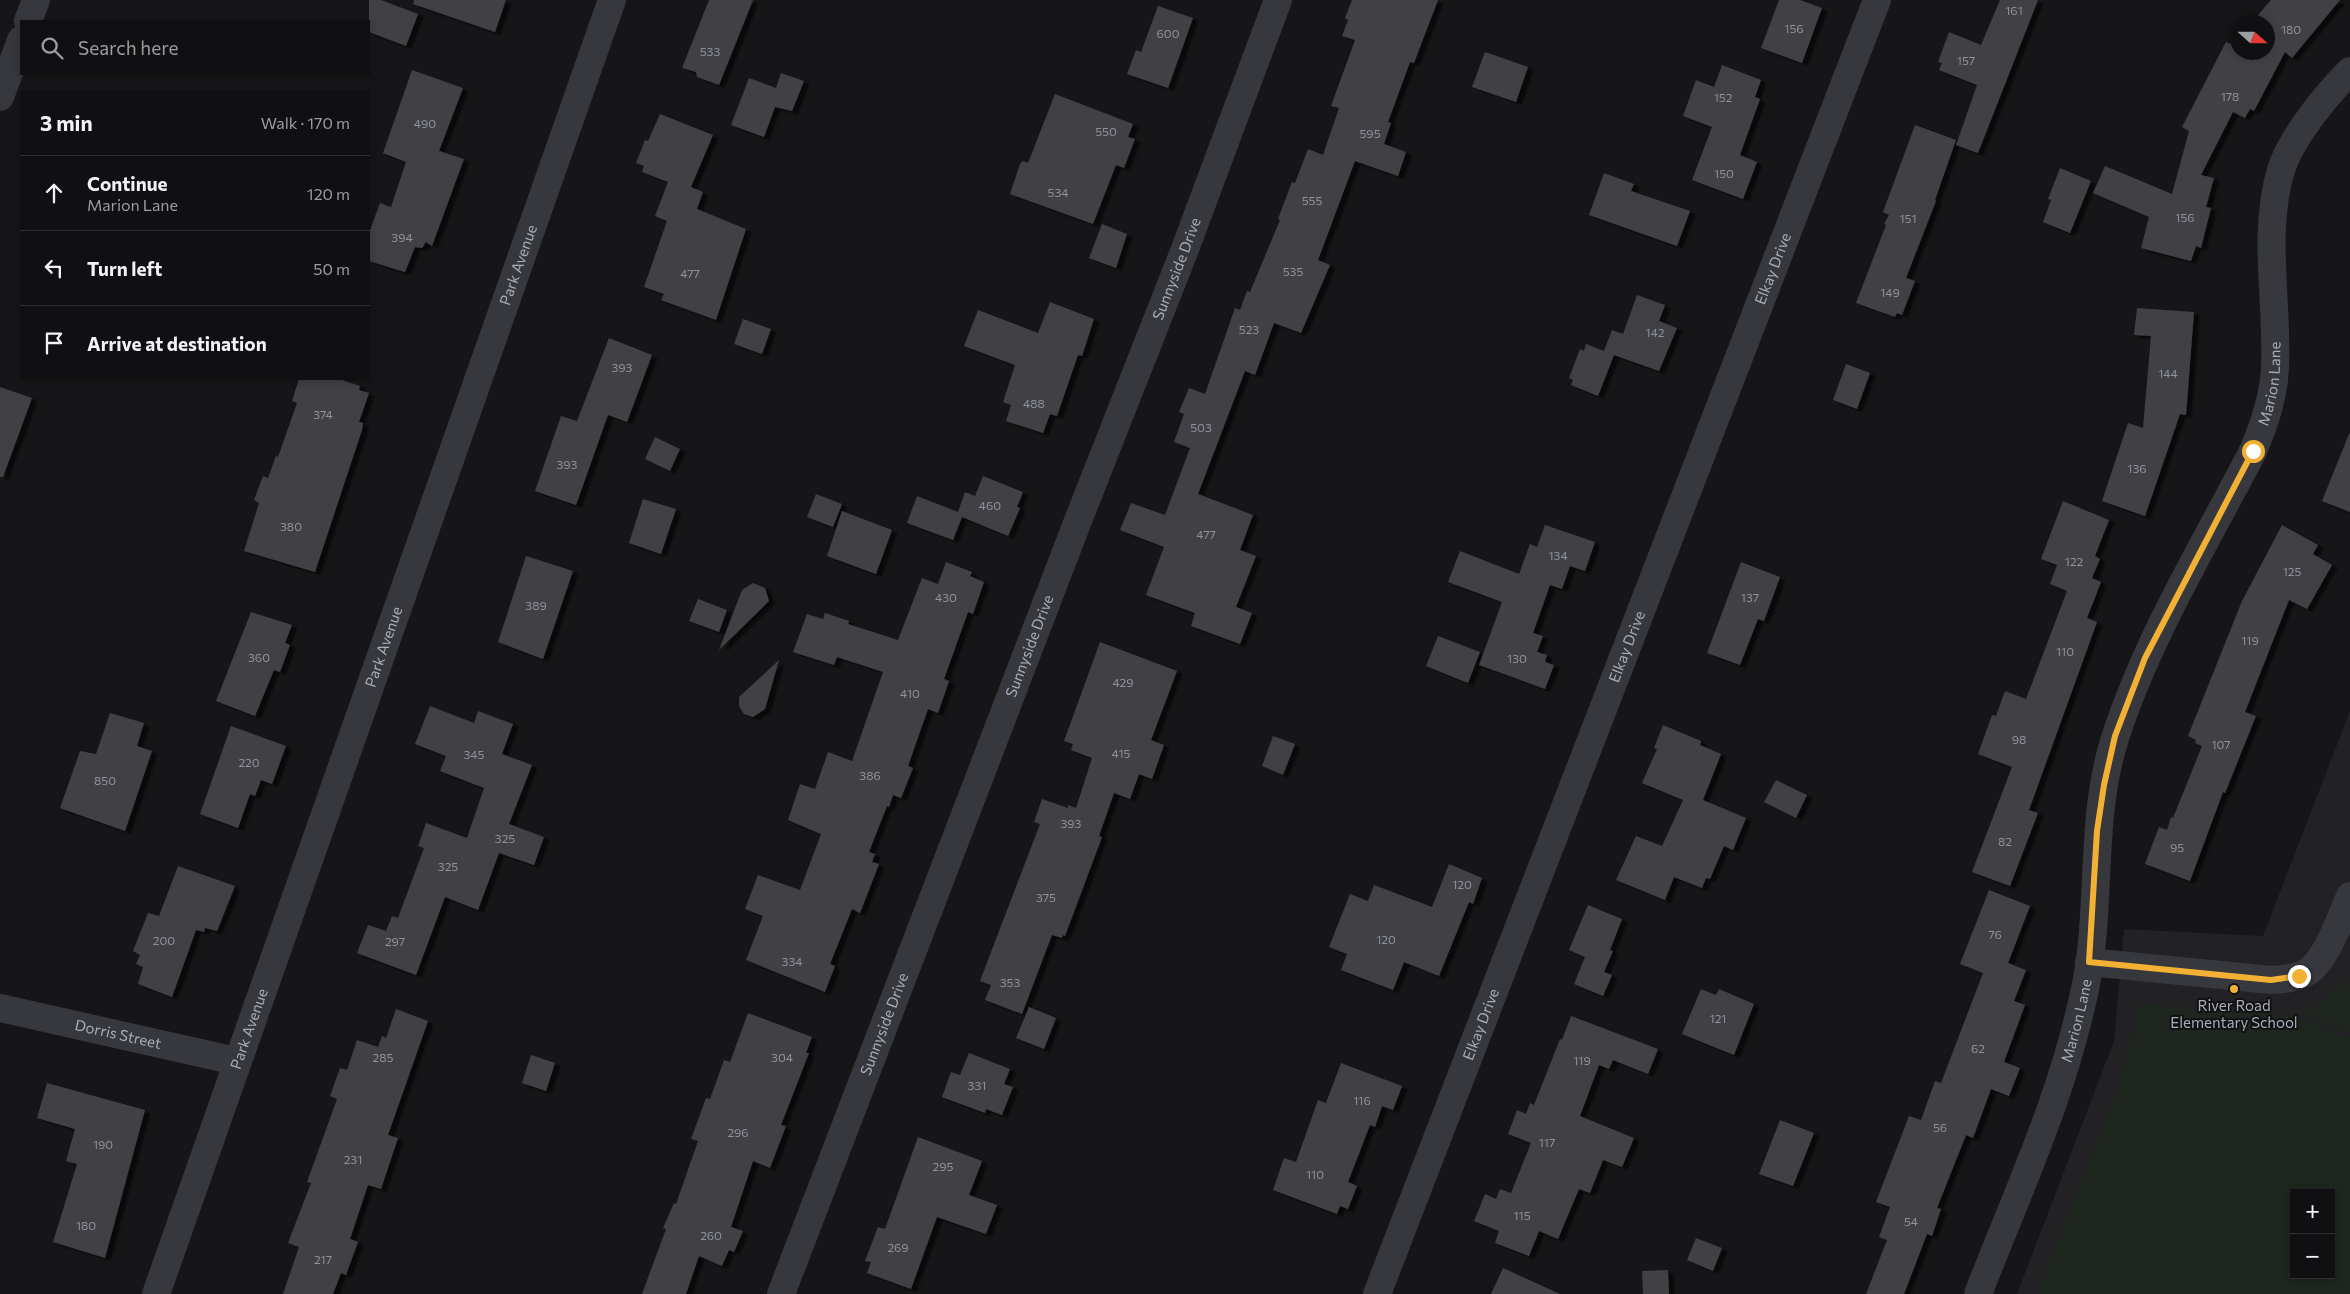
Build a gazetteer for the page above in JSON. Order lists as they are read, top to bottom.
{
  "streets": {
    "street": [
      "Park Avenue",
      "Sunnyside Drive",
      "Elkay Drive",
      "Marion Lane",
      "Dorris Street"
    ]
  },
  "crossings": [
    ["Park Avenue", "Dorris Street"]
  ],
  "places": ["River Road Elementary School"],
  "house_numbers": [
    "161",
    "156",
    "180",
    "600",
    "533",
    "157",
    "178",
    "152",
    "490",
    "550",
    "595",
    "150",
    "534",
    "555",
    "156",
    "151",
    "394",
    "535",
    "477",
    "149",
    "523",
    "142",
    "393",
    "144",
    "488",
    "374",
    "503",
    "393",
    "136",
    "460",
    "380",
    "477",
    "134",
    "122",
    "125",
    "430",
    "137",
    "389",
    "119",
    "110",
    "360",
    "130",
    "429",
    "410",
    "98",
    "107",
    "415",
    "345",
    "220",
    "386",
    "850",
    "393",
    "325",
    "82",
    "95",
    "325",
    "120",
    "375",
    "76",
    "120",
    "200",
    "297",
    "334",
    "353",
    "121",
    "62",
    "285",
    "304",
    "119",
    "331",
    "116",
    "56",
    "296",
    "117",
    "190",
    "231",
    "295",
    "110",
    "115",
    "54",
    "180",
    "260",
    "269",
    "217"
  ],
  "north": "right",
  "page": {
    "search": "Search here",
    "heading": ["3 min", "Walk · 170 m"],
    "list": [
      ["Continue", "Marion Lane", "120 m"],
      ["Turn left", "50 m"],
      "Arrive at destination"
    ],
    "map_buttons": ["+", "−"]
  }
}
